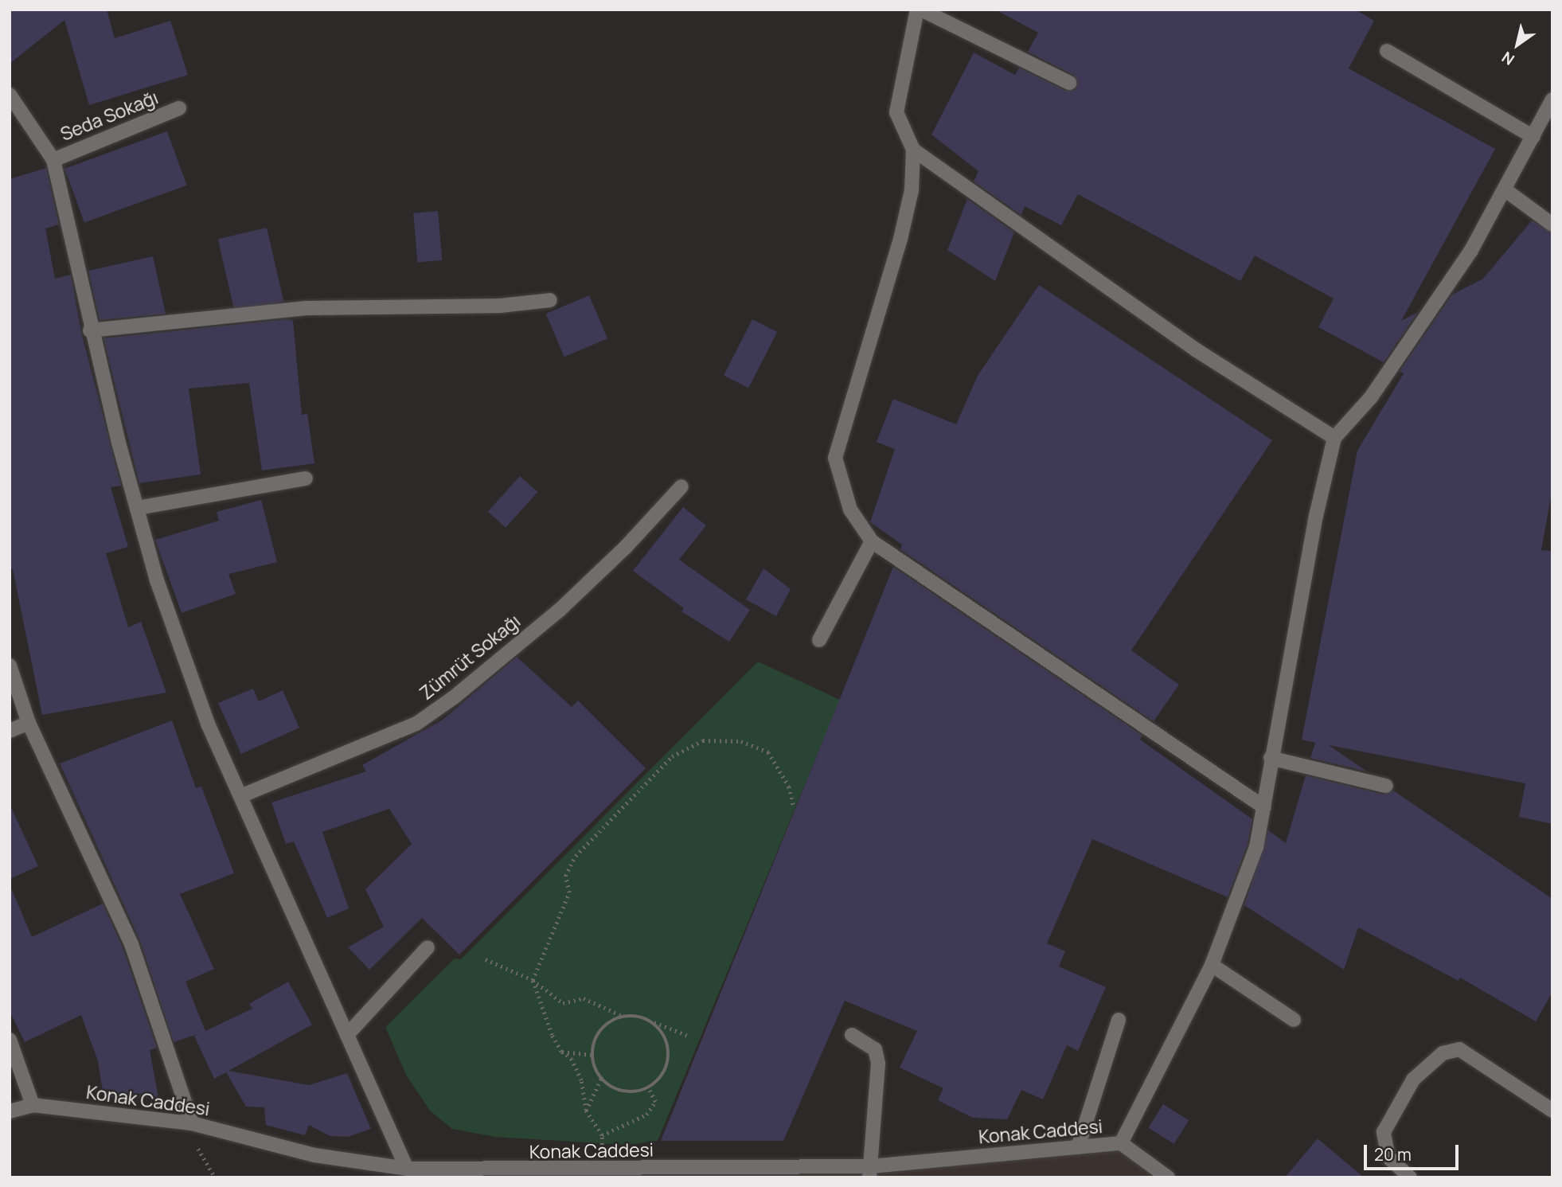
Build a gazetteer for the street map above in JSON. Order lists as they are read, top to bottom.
{
  "streets": {
    "street": ["Seda Sokağı", "Zümrüt Sokağı", "Konak Caddesi"]
  },
  "scale_bar": "20 m",
  "north": "bottom left"
}
